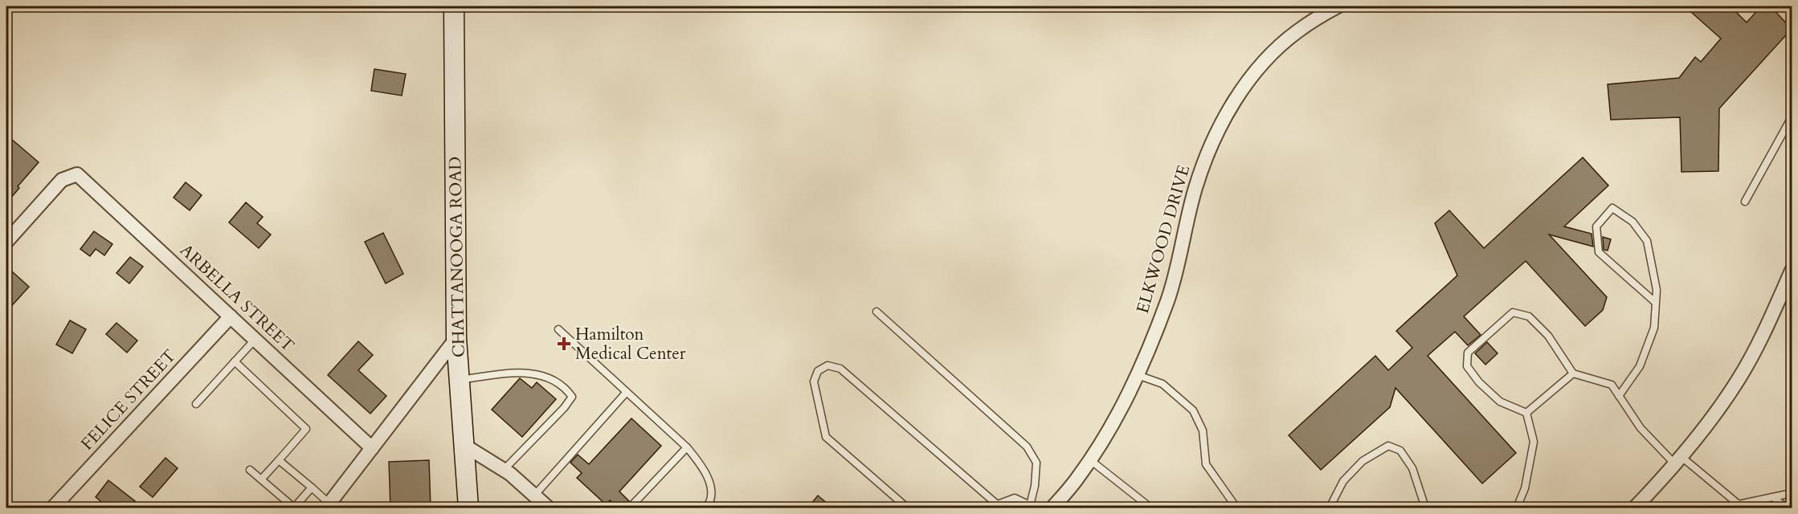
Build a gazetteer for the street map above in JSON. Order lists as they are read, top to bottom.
{
  "streets": {
    "main road": ["CHATTANOOGA ROAD"],
    "street": ["ELKWOOD DRIVE", "ARBELLA STREET", "FELICE STREET"]
  },
  "crossings": [
    ["ARBELLA STREET", "FELICE STREET"]
  ],
  "places": {
    "health": ["Hamilton Medical Center"]
  }
}
